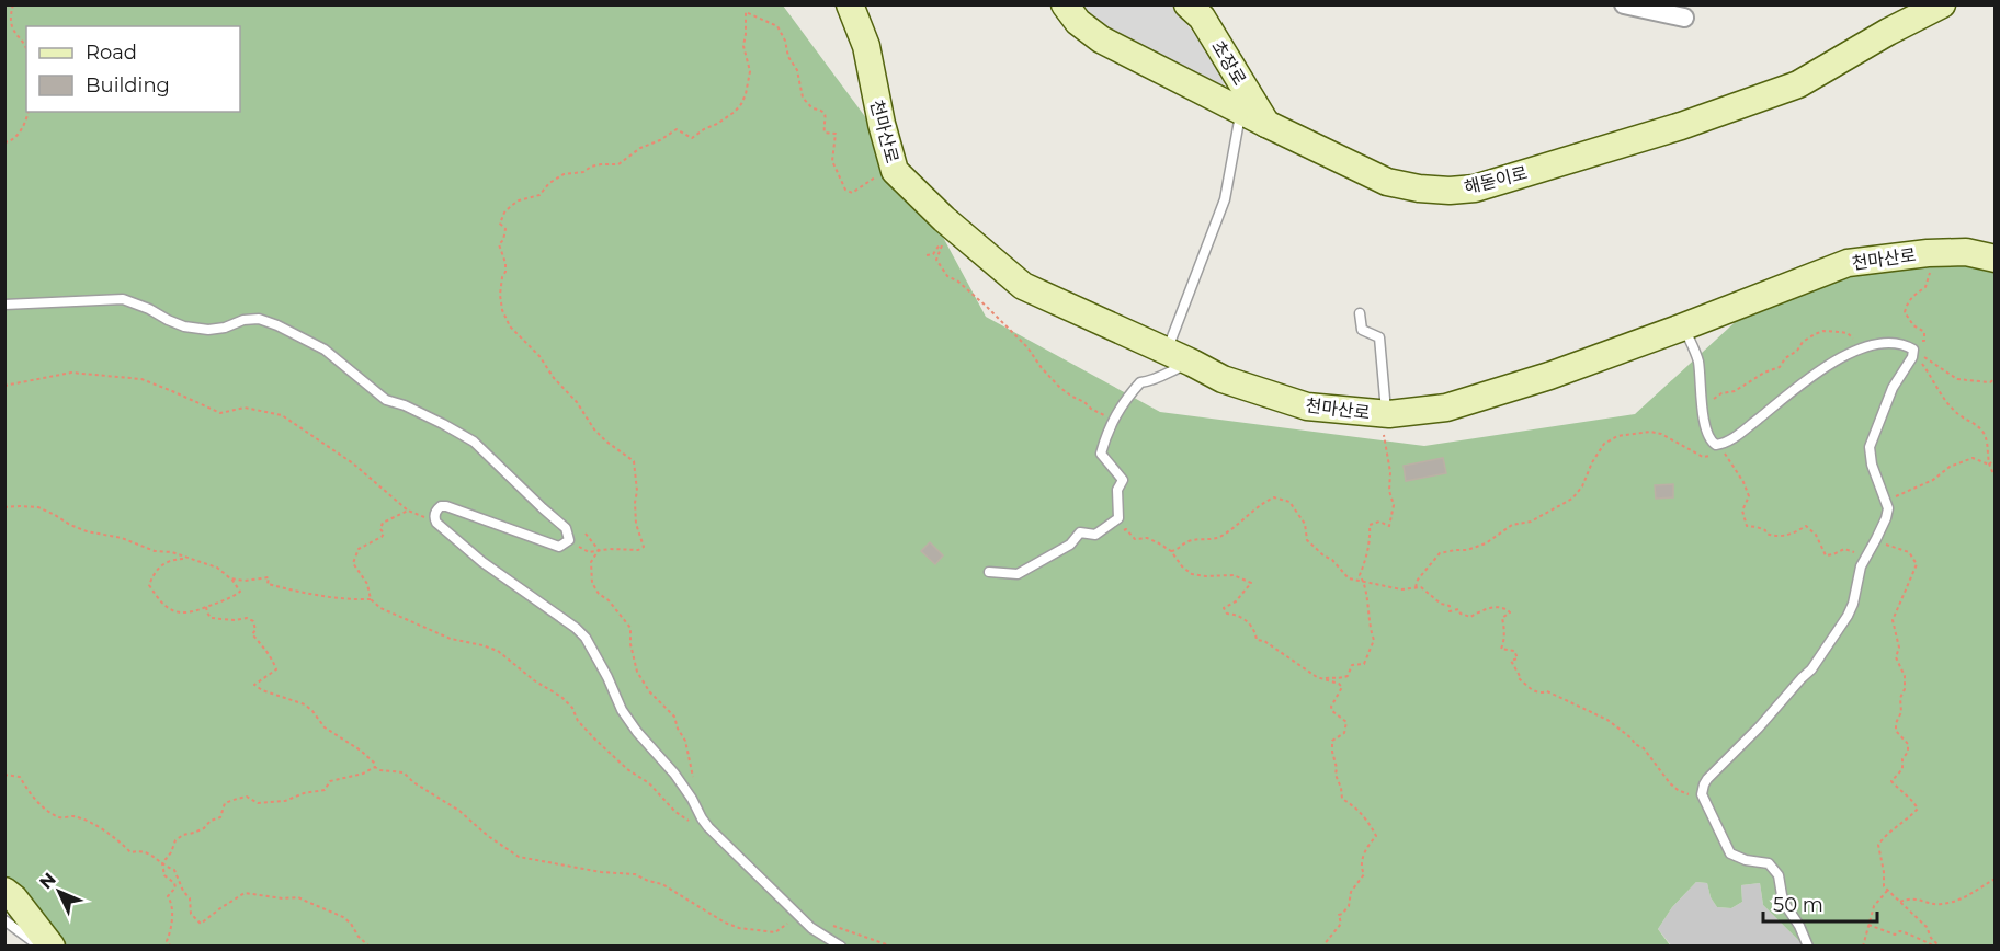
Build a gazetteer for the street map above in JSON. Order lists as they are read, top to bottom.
{
  "streets": {
    "street": ["초장로", "천마산로", "해돋이로"]
  },
  "crossings": [
    ["초장로", "해돋이로"]
  ],
  "legend": ["Road", "Building"],
  "scale_bar": "50 m",
  "north": "top left"
}
